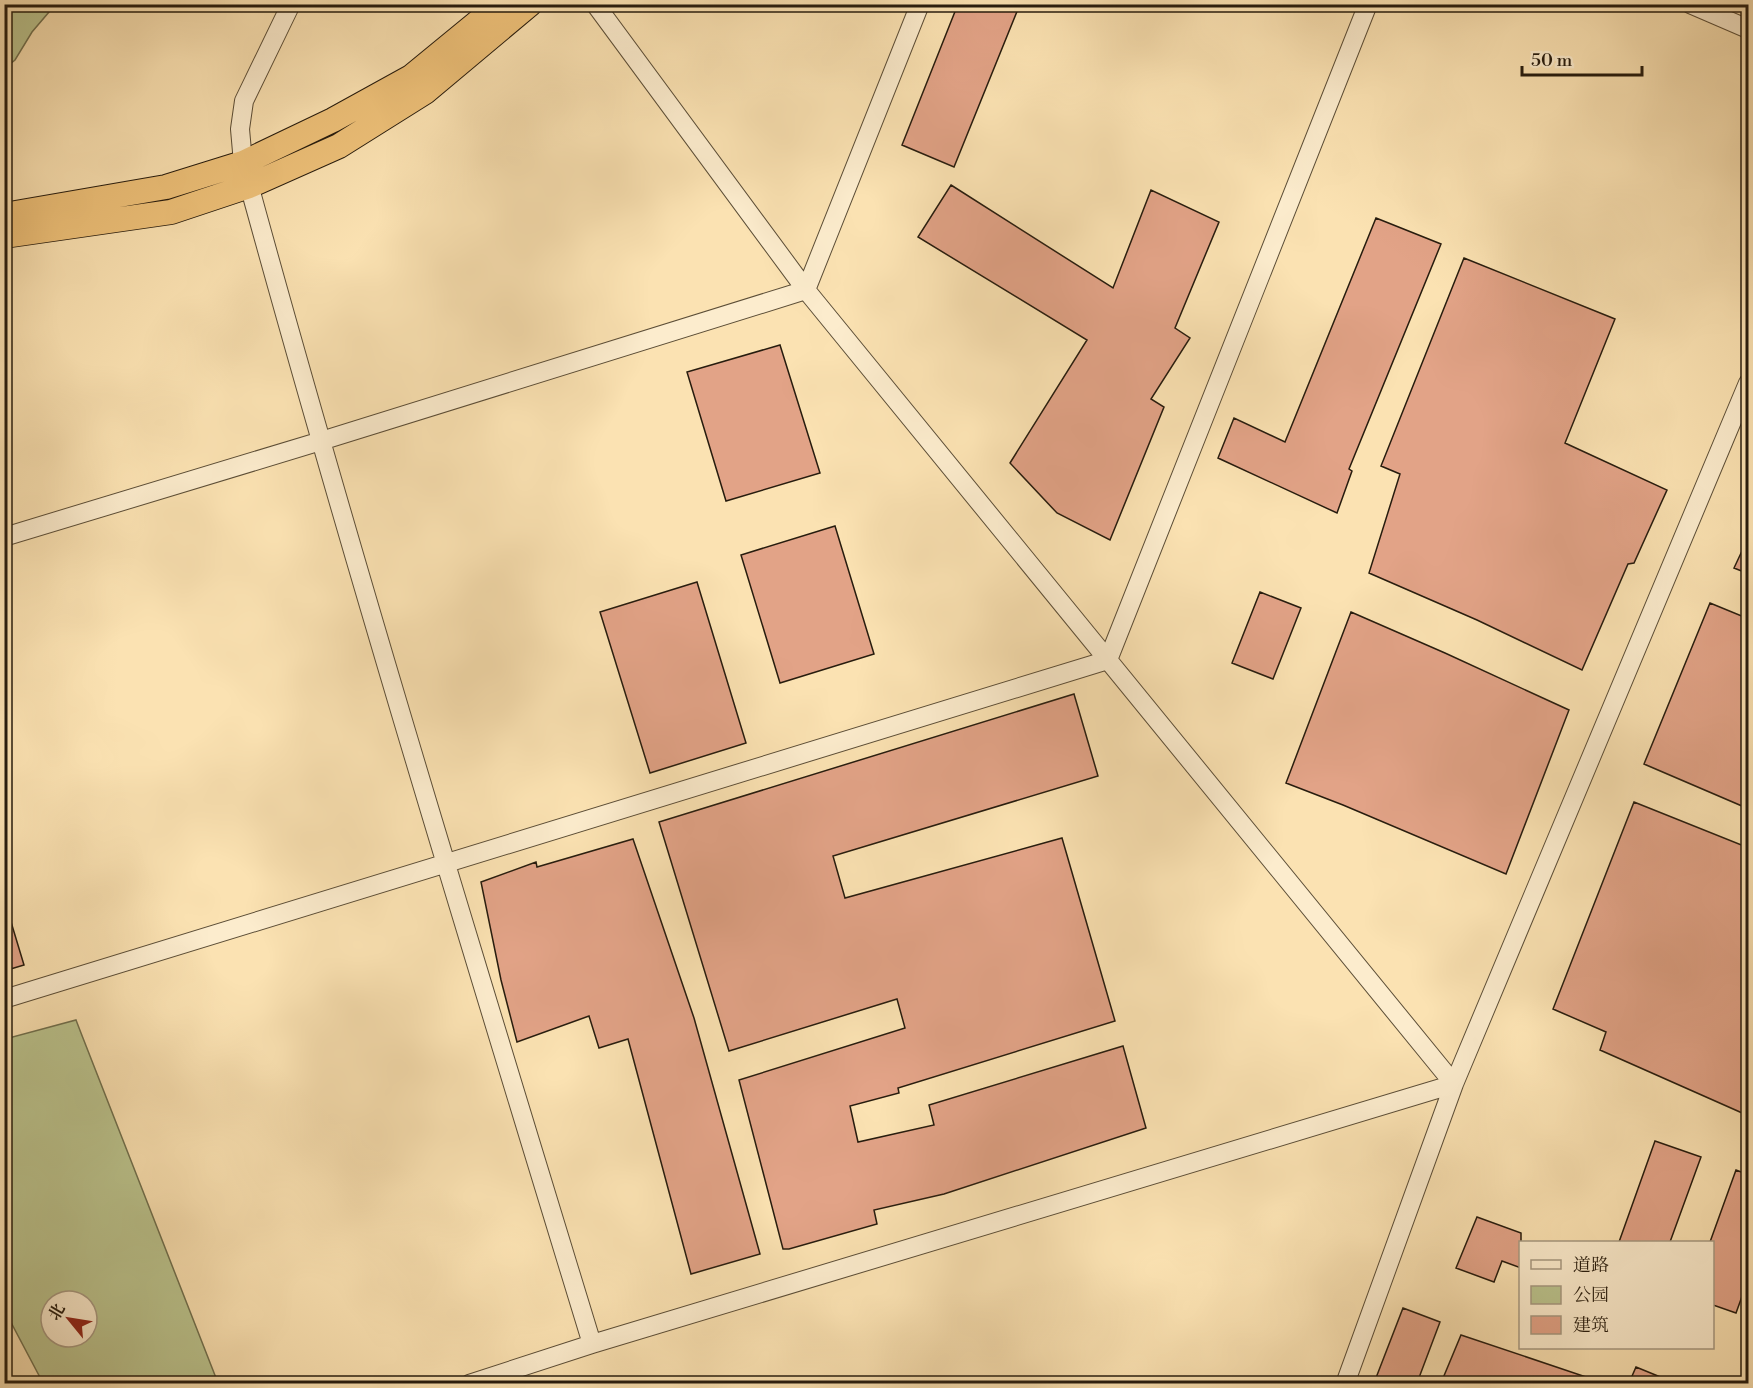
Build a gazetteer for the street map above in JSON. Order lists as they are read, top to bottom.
{
  "legend": ["道路", "公园", "建筑"],
  "scale_bar": "50 m",
  "north": "top left"
}
